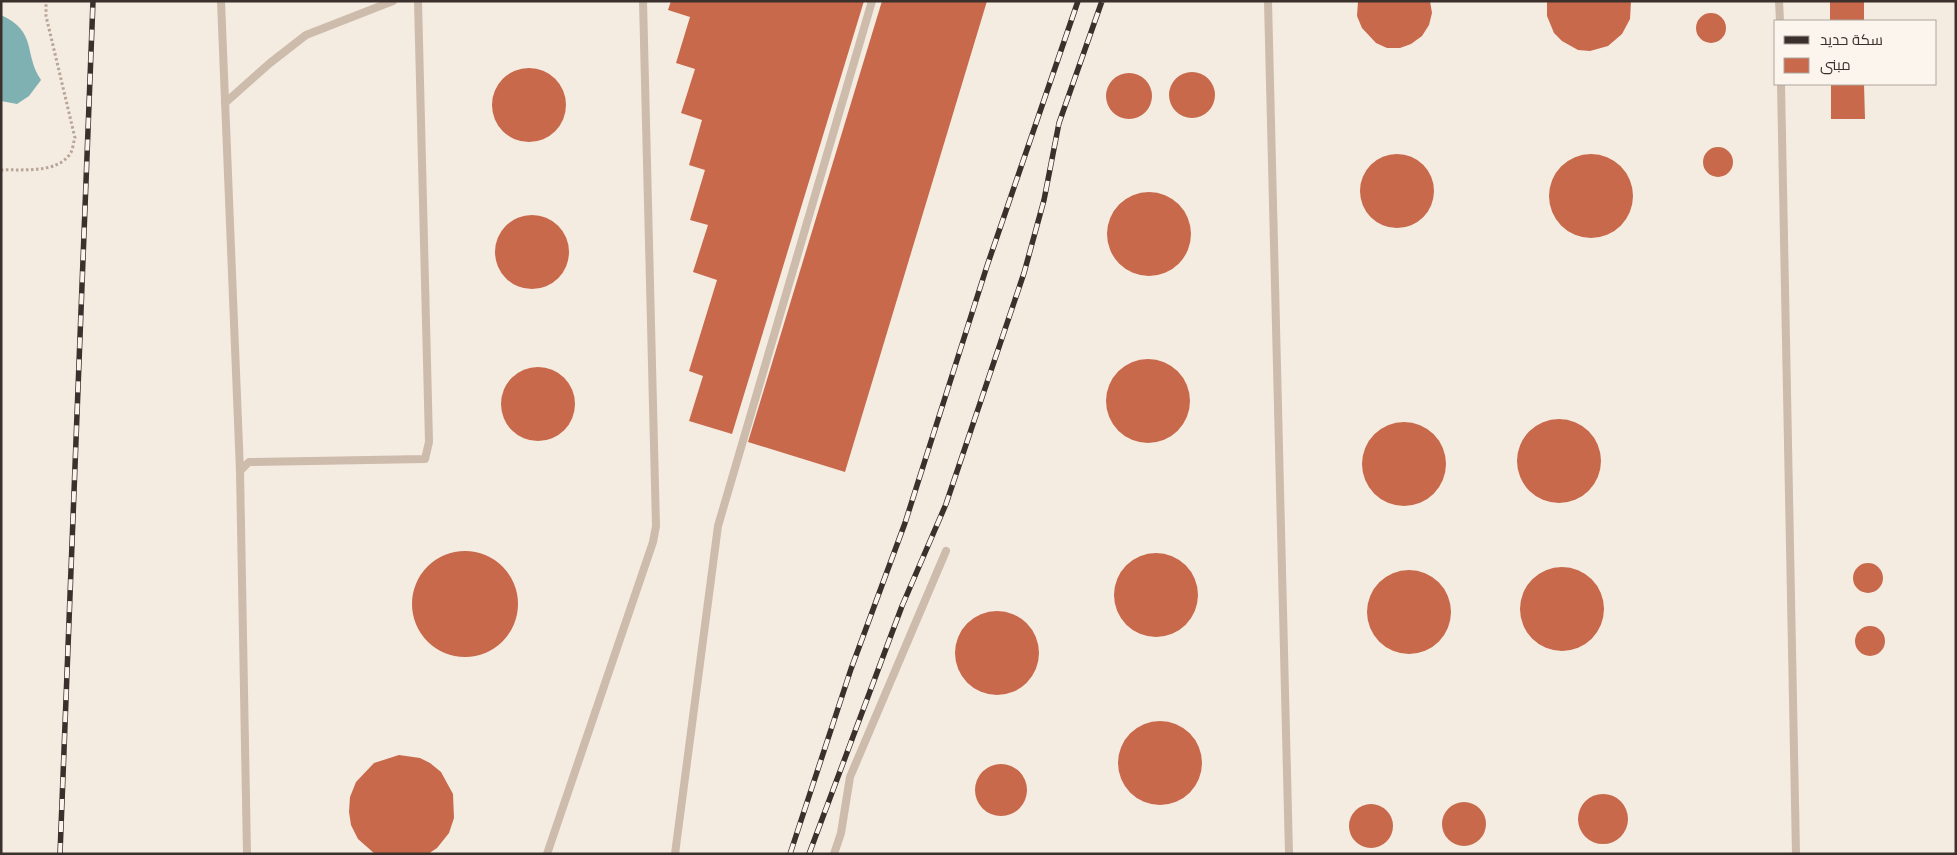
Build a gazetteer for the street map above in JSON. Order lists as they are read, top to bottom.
{
  "legend": ["سكة حديد", "مبنى"]
}
